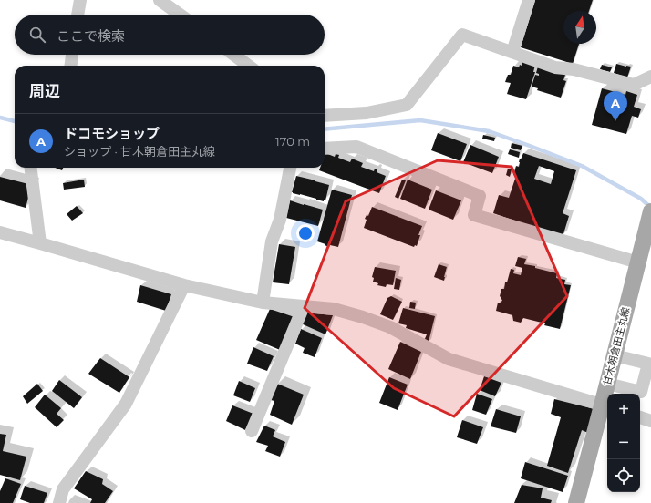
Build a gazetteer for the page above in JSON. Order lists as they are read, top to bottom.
{
  "streets": {
    "main road": ["甘木朝倉田主丸線"]
  },
  "north": "top",
  "page": {
    "search": "ここで検索",
    "heading": "周辺",
    "pins": "A",
    "list": [
      {
        "mark": "A",
        "name": "ドコモショップ",
        "note": "ショップ · 甘木朝倉田主丸線",
        "value": "170 m"
      }
    ],
    "map_buttons": ["+", "−"]
  }
}
